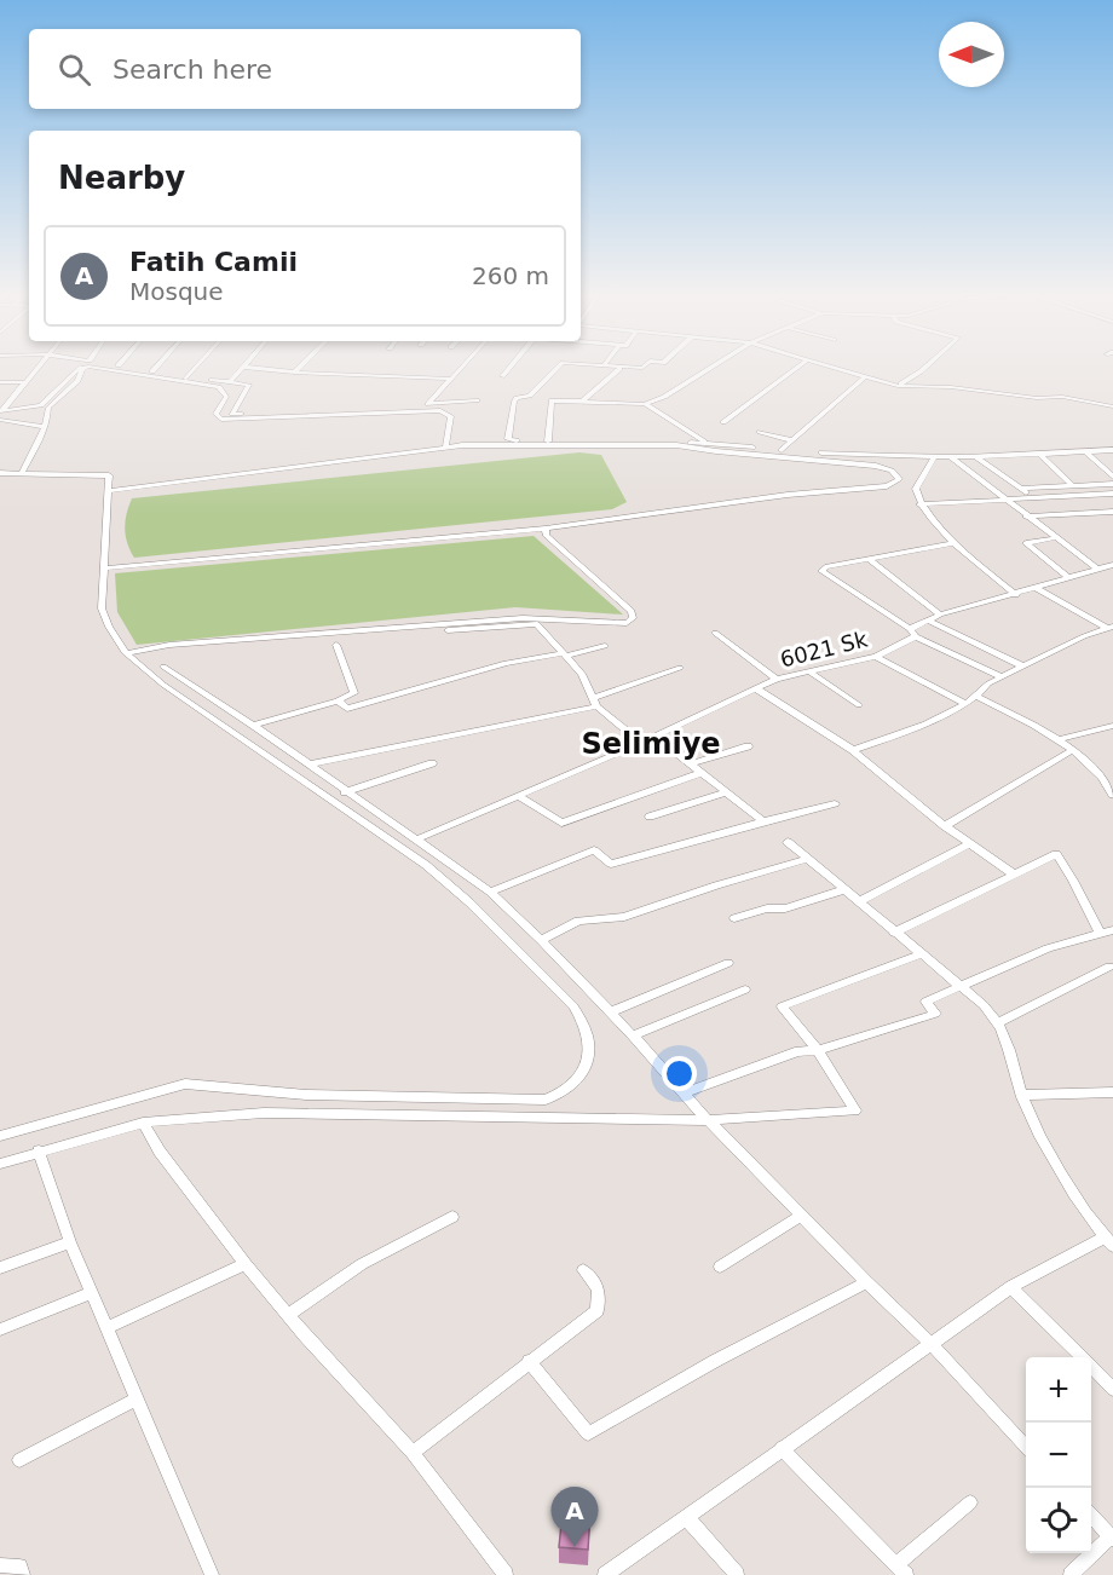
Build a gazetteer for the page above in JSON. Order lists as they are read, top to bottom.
{
  "streets": {
    "street": ["6021 Sk"]
  },
  "districts": ["Selimiye"],
  "north": "left",
  "page": {
    "search": "Search here",
    "heading": "Nearby",
    "list": [
      {
        "mark": "A",
        "name": "Fatih Camii",
        "note": "Mosque",
        "value": "260 m"
      }
    ],
    "map_buttons": ["+", "−"],
    "pins": "A"
  }
}
